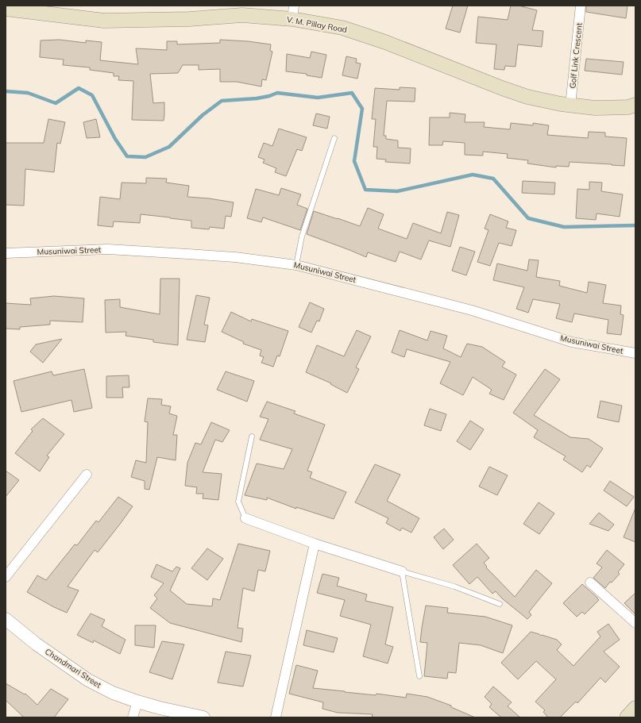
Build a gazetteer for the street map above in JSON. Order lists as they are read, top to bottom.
{
  "streets": {
    "main road": ["V. M. Pillay Road"],
    "street": ["Golf Link Crescent", "Musuniwai Street", "Chandmari Street"]
  },
  "crossings": [
    ["V. M. Pillay Road", "Golf Link Crescent"]
  ]
}
